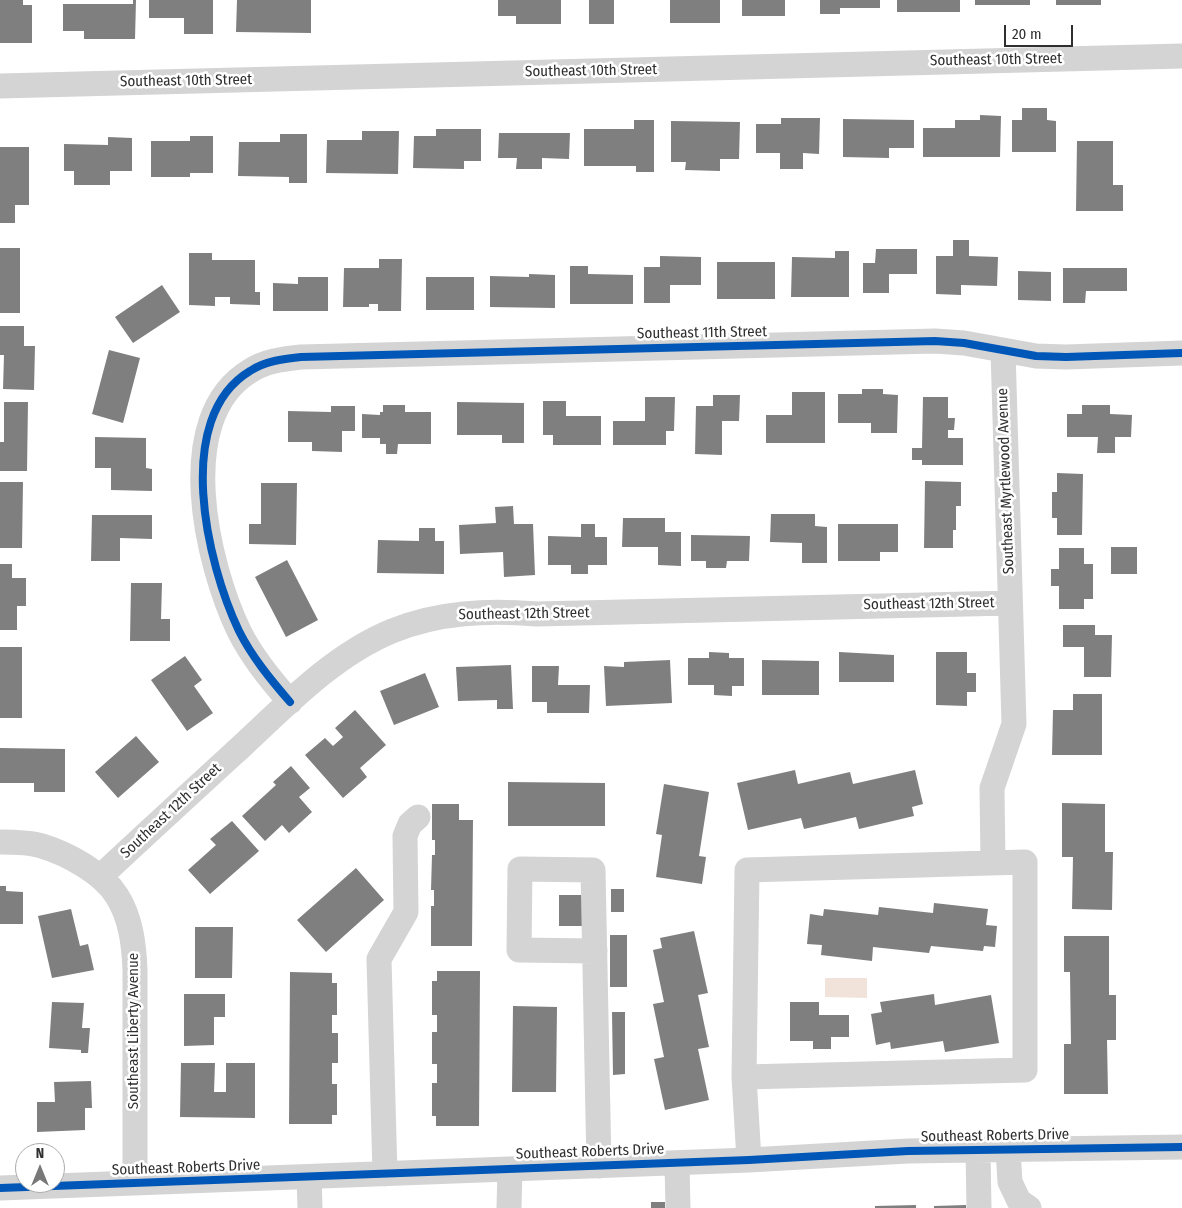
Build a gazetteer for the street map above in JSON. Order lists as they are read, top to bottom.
{
  "streets": {
    "street": [
      "Southeast 10th Street",
      "Southeast 11th Street",
      "Southeast Myrtlewood Avenue",
      "Southeast 12th Street",
      "Southeast Liberty Avenue",
      "Southeast Roberts Drive"
    ]
  },
  "crossings": [
    ["Southeast 11th Street", "Southeast Myrtlewood Avenue"],
    ["Southeast 11th Street", "Southeast 12th Street"],
    ["Southeast Myrtlewood Avenue", "Southeast 12th Street"],
    ["Southeast 12th Street", "Southeast Liberty Avenue"],
    ["Southeast Liberty Avenue", "Southeast Roberts Drive"]
  ],
  "scale_bar": "20 m",
  "north": "top"
}
